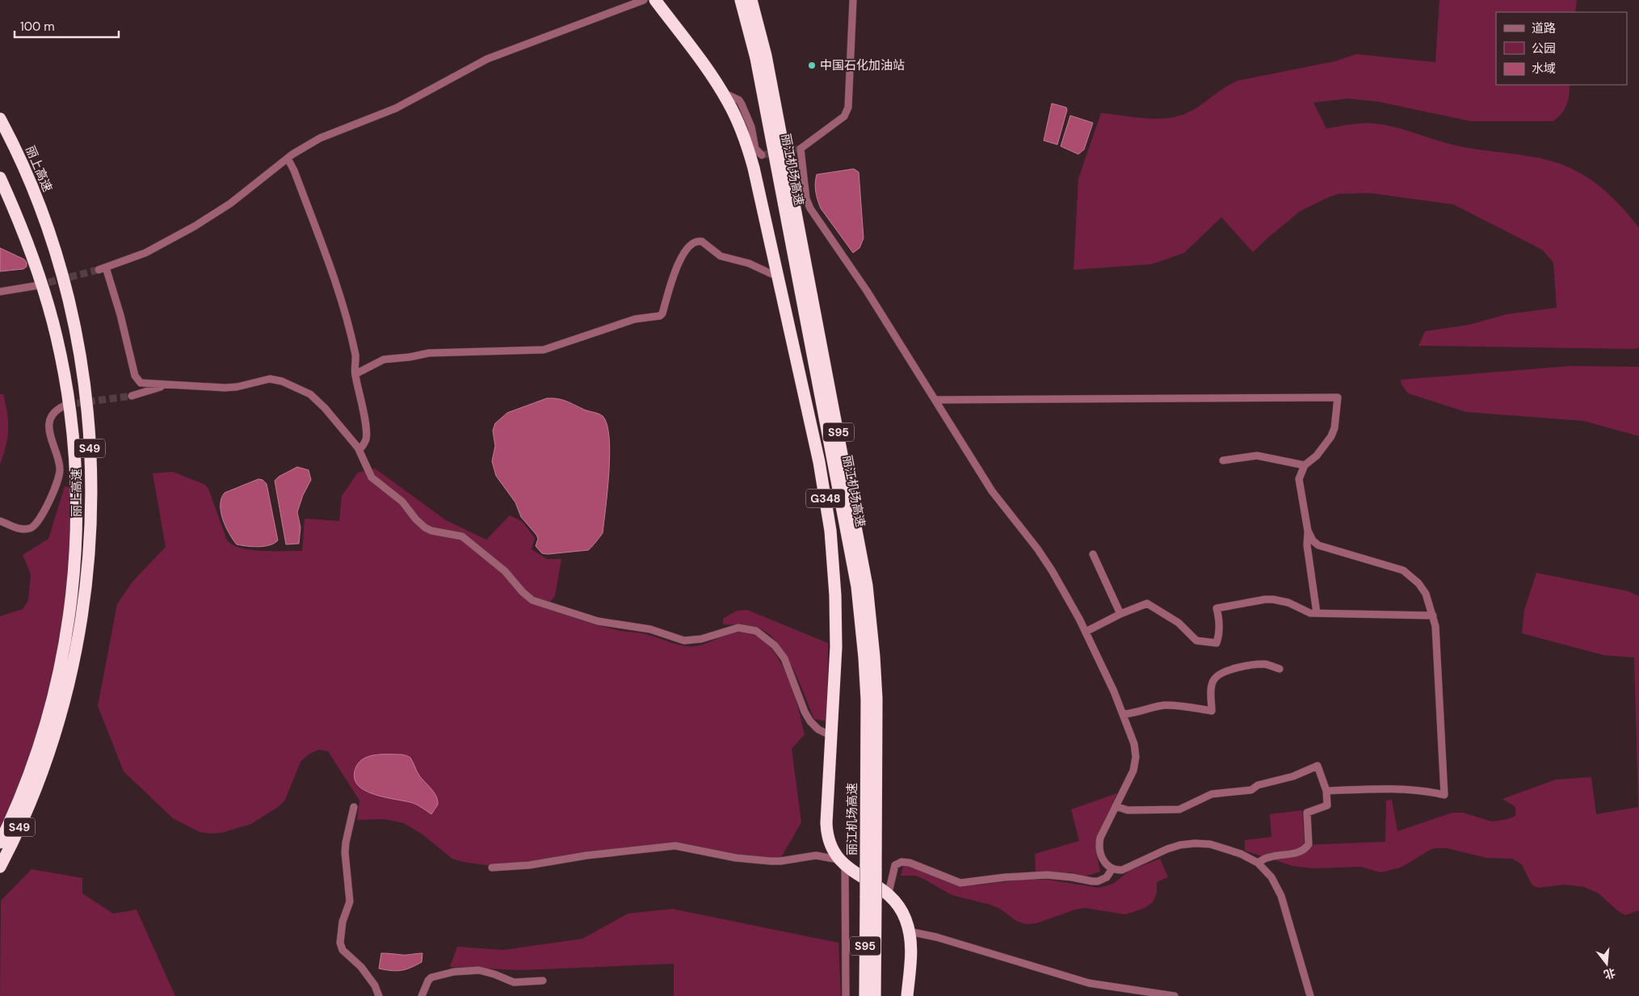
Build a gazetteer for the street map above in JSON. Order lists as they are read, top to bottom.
{
  "streets": {
    "highway": [
      "丽上高速",
      "丽江机场高速",
      "S95",
      "S49",
      "G348"
    ]
  },
  "places": ["中国石化加油站"],
  "legend": ["道路", "公园", "水域"],
  "scale_bar": "100 m",
  "north": "bottom"
}
